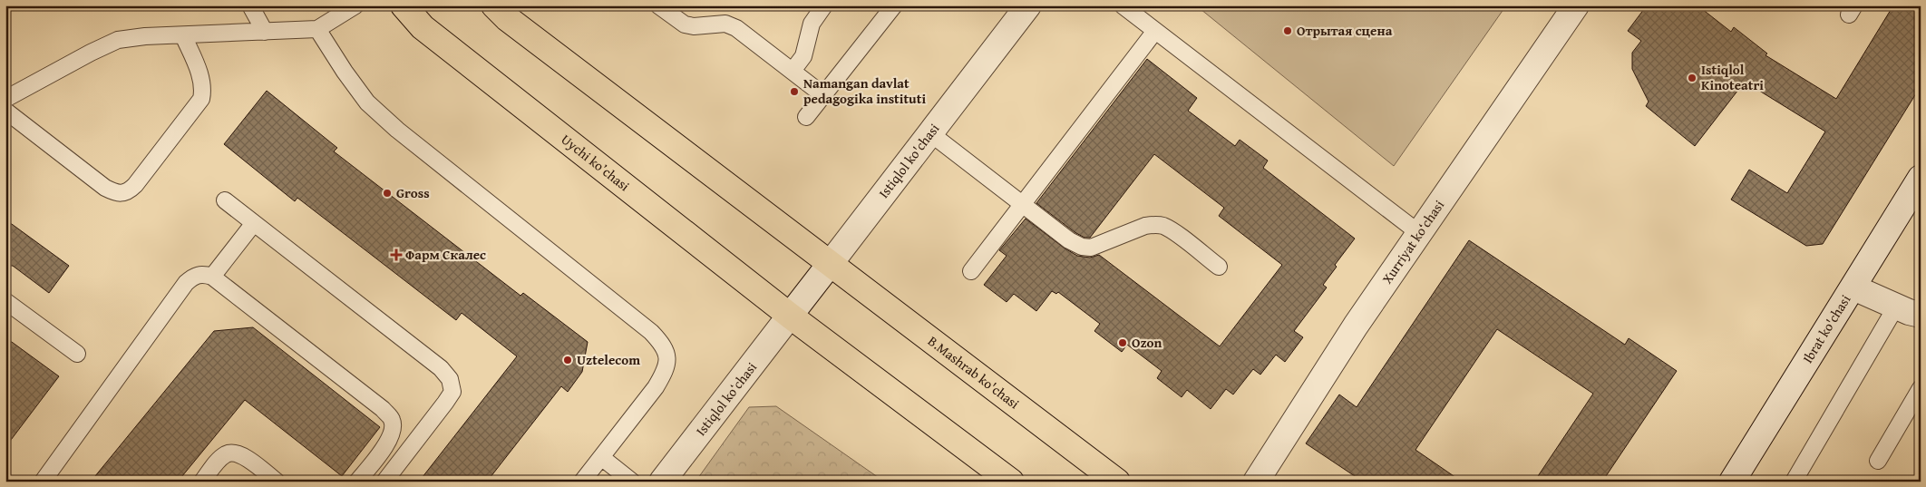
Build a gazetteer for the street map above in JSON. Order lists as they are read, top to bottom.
{
  "streets": {
    "main road": ["Uychi ko’chasi", "B.Mashrab ko'chasi"],
    "street": [
      "Istiqlol ko'chasi",
      "Xurriyat ko‘chasi",
      "Ibrat ko'chasi",
      "Istiqlol koʻchasi"
    ]
  },
  "crossings": [
    ["Istiqlol ko'chasi", "Uychi ko’chasi"],
    ["Istiqlol ko'chasi", "B.Mashrab ko'chasi"],
    ["Istiqlol ko'chasi", "Istiqlol koʻchasi"],
    ["Uychi ko’chasi", "Istiqlol koʻchasi"]
  ],
  "places": {
    "other": [
      "Отрытая сцена",
      "Istiqlol Kinoteatri",
      "Namangan davlat pedagogika instituti",
      "Gross",
      "Ozon",
      "Uztelecom"
    ],
    "health": ["Фарм Скалес"]
  }
}
